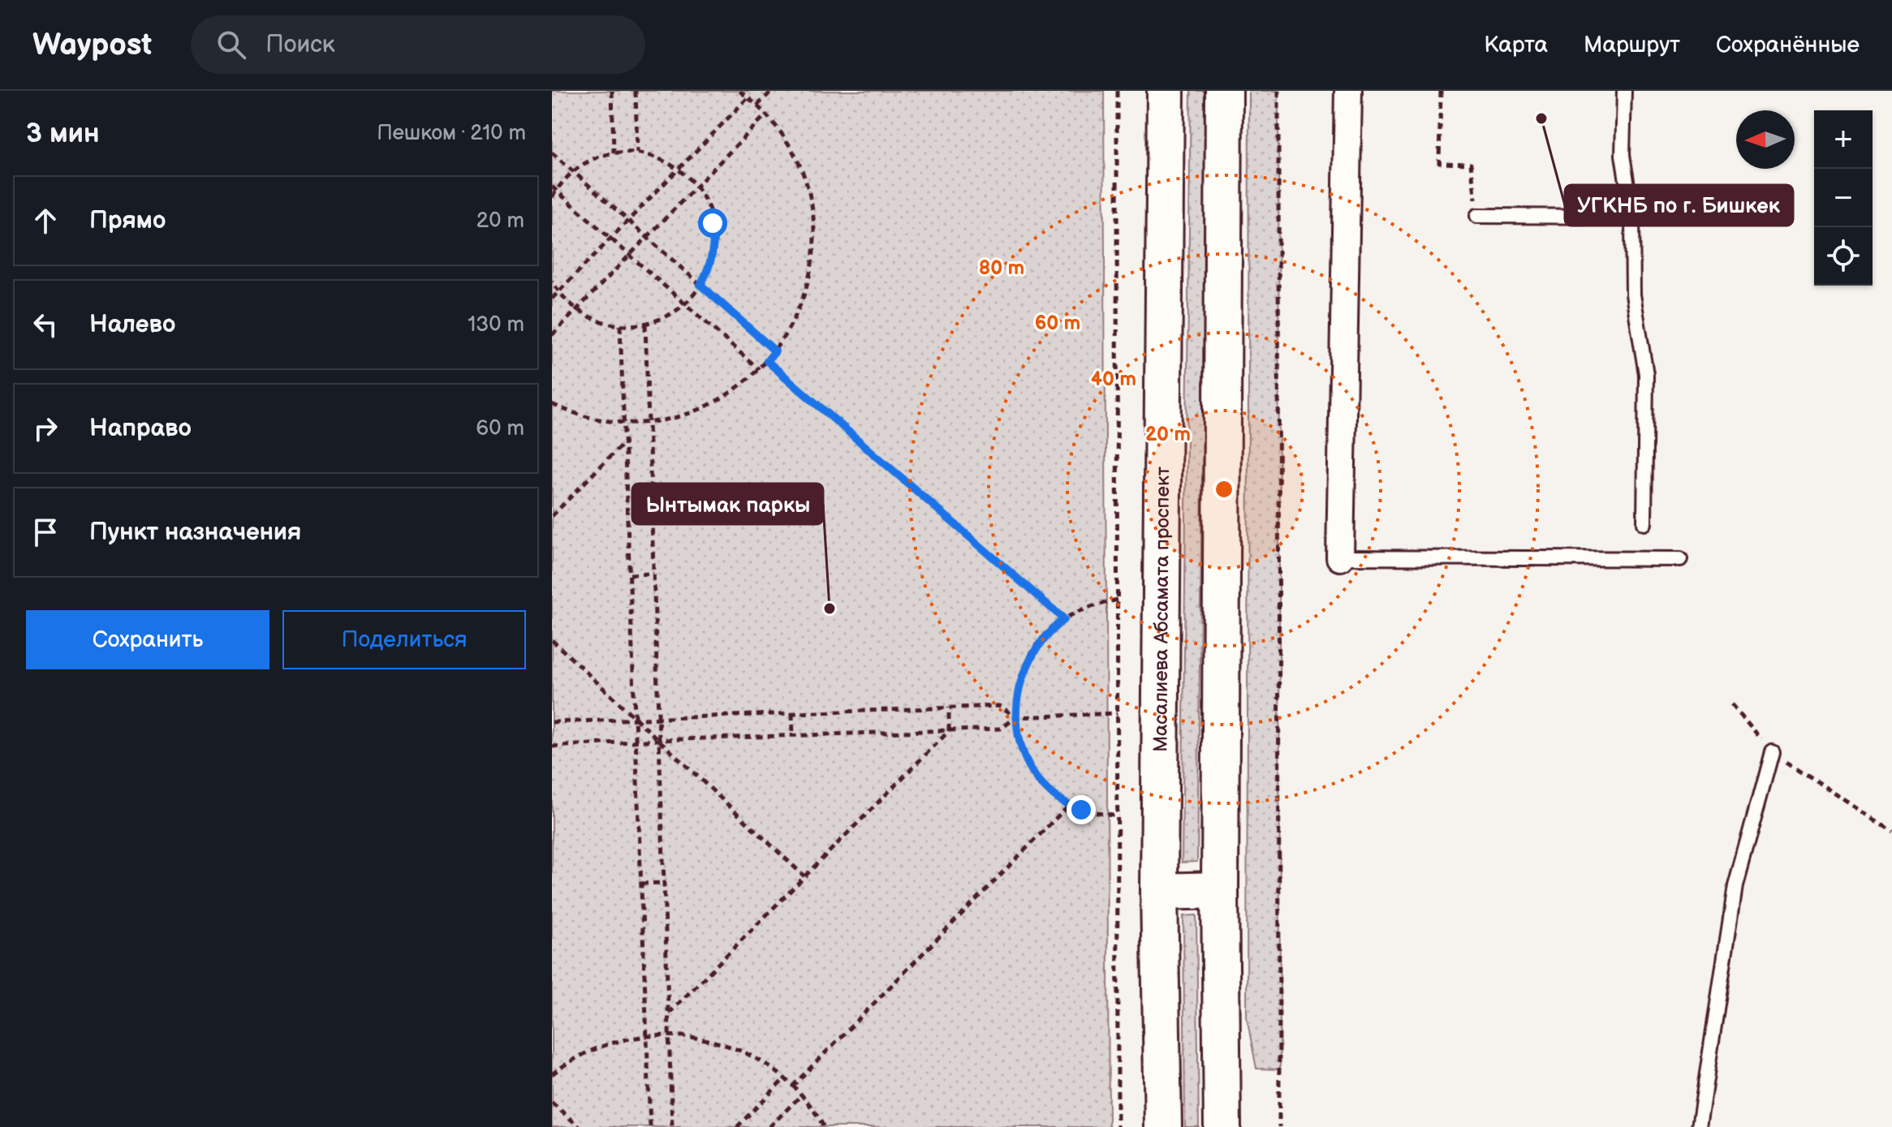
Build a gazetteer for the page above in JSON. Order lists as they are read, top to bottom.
{
  "streets": {
    "main road": ["Масалиева Абсамата проспект"]
  },
  "places": ["УГКНБ по г. Бишкек", "Ынтымак паркы"],
  "north": "left",
  "page": {
    "header": "Waypost",
    "search": "Поиск",
    "nav": ["Карта", "Маршрут", "Сохранённые"],
    "heading": ["3 мин", "Пешком · 210 m"],
    "map_buttons": ["+", "−"],
    "list": [
      ["Прямо", "20 m"],
      ["Налево", "130 m"],
      ["Направо", "60 m"],
      "Пункт назначения"
    ],
    "buttons": ["Сохранить", "Поделиться"]
  },
  "rings": [
    "80 m",
    "60 m",
    "40 m",
    "20 m"
  ]
}
